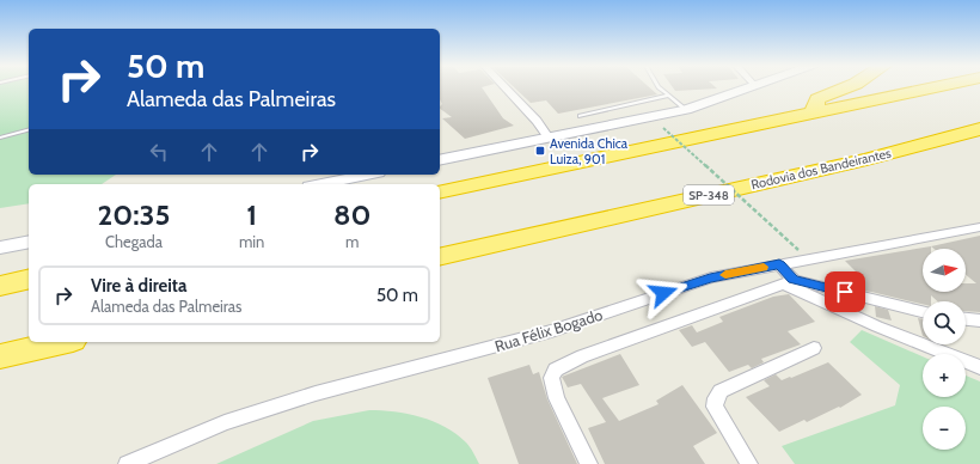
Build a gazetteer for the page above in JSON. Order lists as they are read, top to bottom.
{
  "streets": {
    "highway": ["Rodovia dos Bandeirantes", "SP-348"],
    "street": ["Rua Félix Bogado"]
  },
  "places": {
    "transit": ["Avenida Chica Luiza, 901"]
  },
  "north": "right",
  "page": {
    "turn": ["50 m", "Alameda das Palmeiras"],
    "eta": [
      "20:35",
      "Chegada",
      "1",
      "min",
      "80",
      "m"
    ],
    "map_buttons": ["+", "−"],
    "list": [
      {
        "name": "Vire à direita",
        "note": "Alameda das Palmeiras",
        "value": "50 m"
      }
    ]
  }
}
